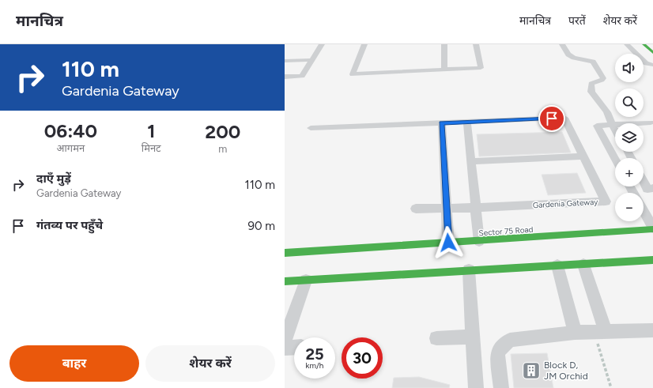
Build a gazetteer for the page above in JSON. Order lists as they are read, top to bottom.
{
  "streets": {
    "street": ["Gardenia Gateway", "Sector 75 Road"]
  },
  "places": {
    "building": ["Block D, JM Orchid"]
  },
  "page": {
    "header": "मानचित्र",
    "nav": ["मानचित्र", "परतें", "शेयर करें"],
    "turn": ["110 m", "Gardenia Gateway"],
    "map_buttons": ["+", "−"],
    "eta": [
      "06:40",
      "आगमन",
      "1",
      "मिनट",
      "200",
      "m"
    ],
    "list": [
      {
        "name": "दाएँ मुड़ें",
        "note": "Gardenia Gateway",
        "value": "110 m"
      },
      {
        "name": "गंतव्य पर पहुँचे",
        "value": "90 m"
      }
    ],
    "speed": "25 km/h",
    "limit": "30",
    "buttons": ["बाहर", "शेयर करें"]
  }
}
